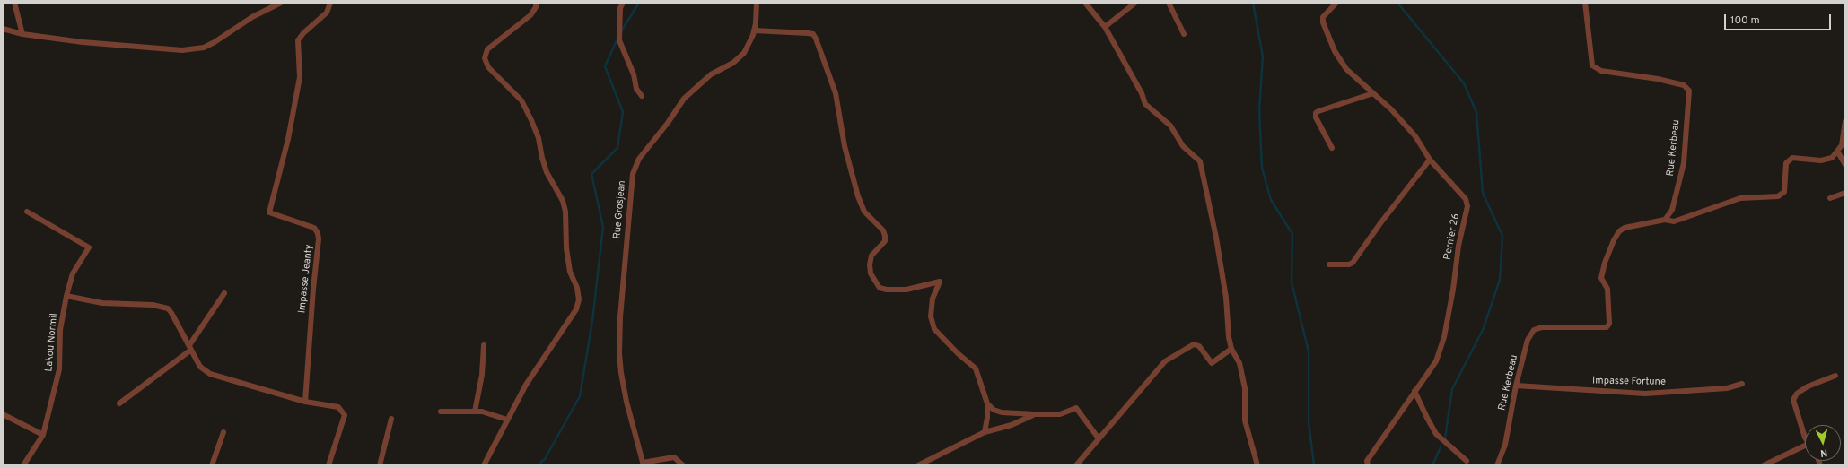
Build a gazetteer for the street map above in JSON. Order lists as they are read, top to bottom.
{
  "streets": {
    "street": [
      "Rue Kerbeau",
      "Rue Grosjean",
      "Pernier 26",
      "Impasse Jeanty",
      "Lakou Normil",
      "Impasse Fortune"
    ]
  },
  "crossings": [
    ["Rue Kerbeau", "Impasse Fortune"]
  ],
  "scale_bar": "100 m",
  "north": "bottom"
}
